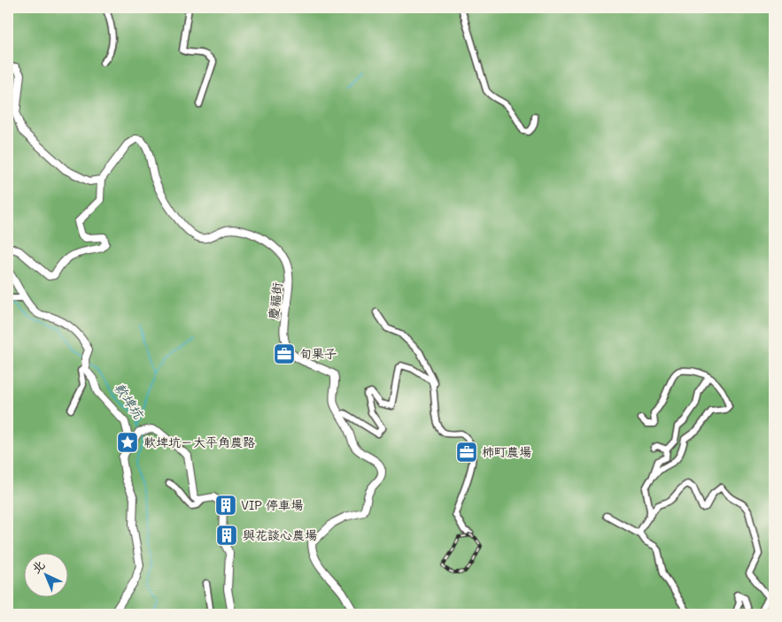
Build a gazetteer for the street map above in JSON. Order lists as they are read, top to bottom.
{
  "streets": {
    "street": ["慶福街"]
  },
  "water": ["軟埤坑"],
  "places": {
    "office": ["旬果子", "柿町農場"],
    "place": ["軟埤坑－大平角農路"],
    "building": ["VIP 停車場", "與花談心農場"]
  },
  "north": "top left"
}
